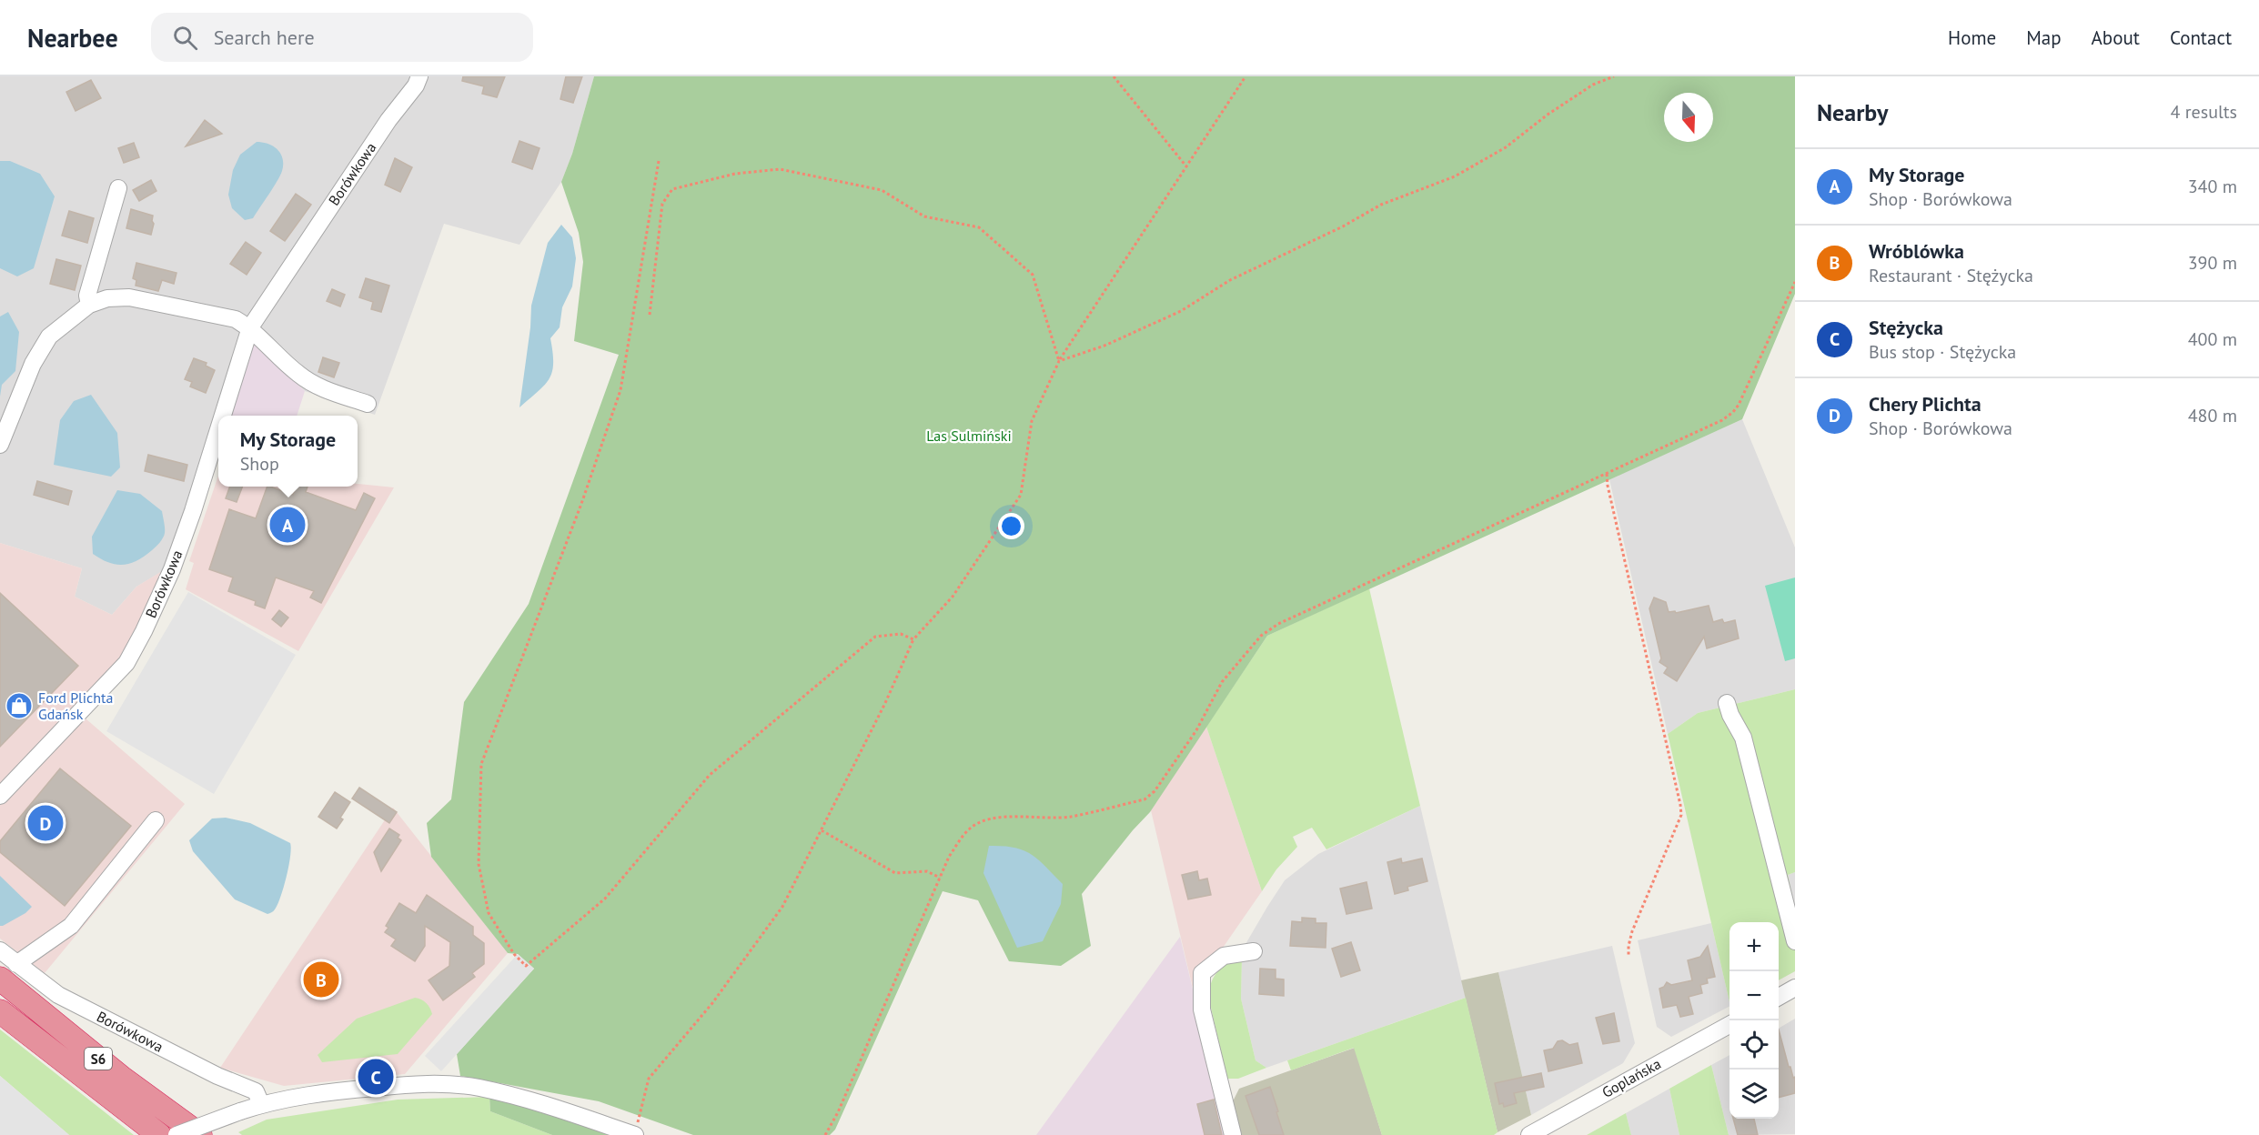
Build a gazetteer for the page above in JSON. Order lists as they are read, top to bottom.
{
  "streets": {
    "highway": ["S6"],
    "street": ["Borówkowa", "Goplańska"]
  },
  "crossings": [
    ["Borówkowa", "S6"]
  ],
  "parks": ["Las Sulmiński"],
  "places": {
    "shop": ["Ford Plichta Gdańsk"]
  },
  "north": "bottom",
  "page": {
    "header": "Nearbee",
    "search": "Search here",
    "nav": [
      "Home",
      "Map",
      "About",
      "Contact"
    ],
    "heading": ["Nearby", "4 results"],
    "list": [
      {
        "mark": "A",
        "name": "My Storage",
        "note": "Shop · Borówkowa",
        "value": "340 m"
      },
      {
        "mark": "B",
        "name": "Wróblówka",
        "note": "Restaurant · Stężycka",
        "value": "390 m"
      },
      {
        "mark": "C",
        "name": "Stężycka",
        "note": "Bus stop · Stężycka",
        "value": "400 m"
      },
      {
        "mark": "D",
        "name": "Chery Plichta",
        "note": "Shop · Borówkowa",
        "value": "480 m"
      }
    ],
    "popup": ["My Storage", "Shop"],
    "pins": [
      "A",
      "D",
      "B",
      "C"
    ],
    "map_buttons": ["+", "−"]
  }
}
